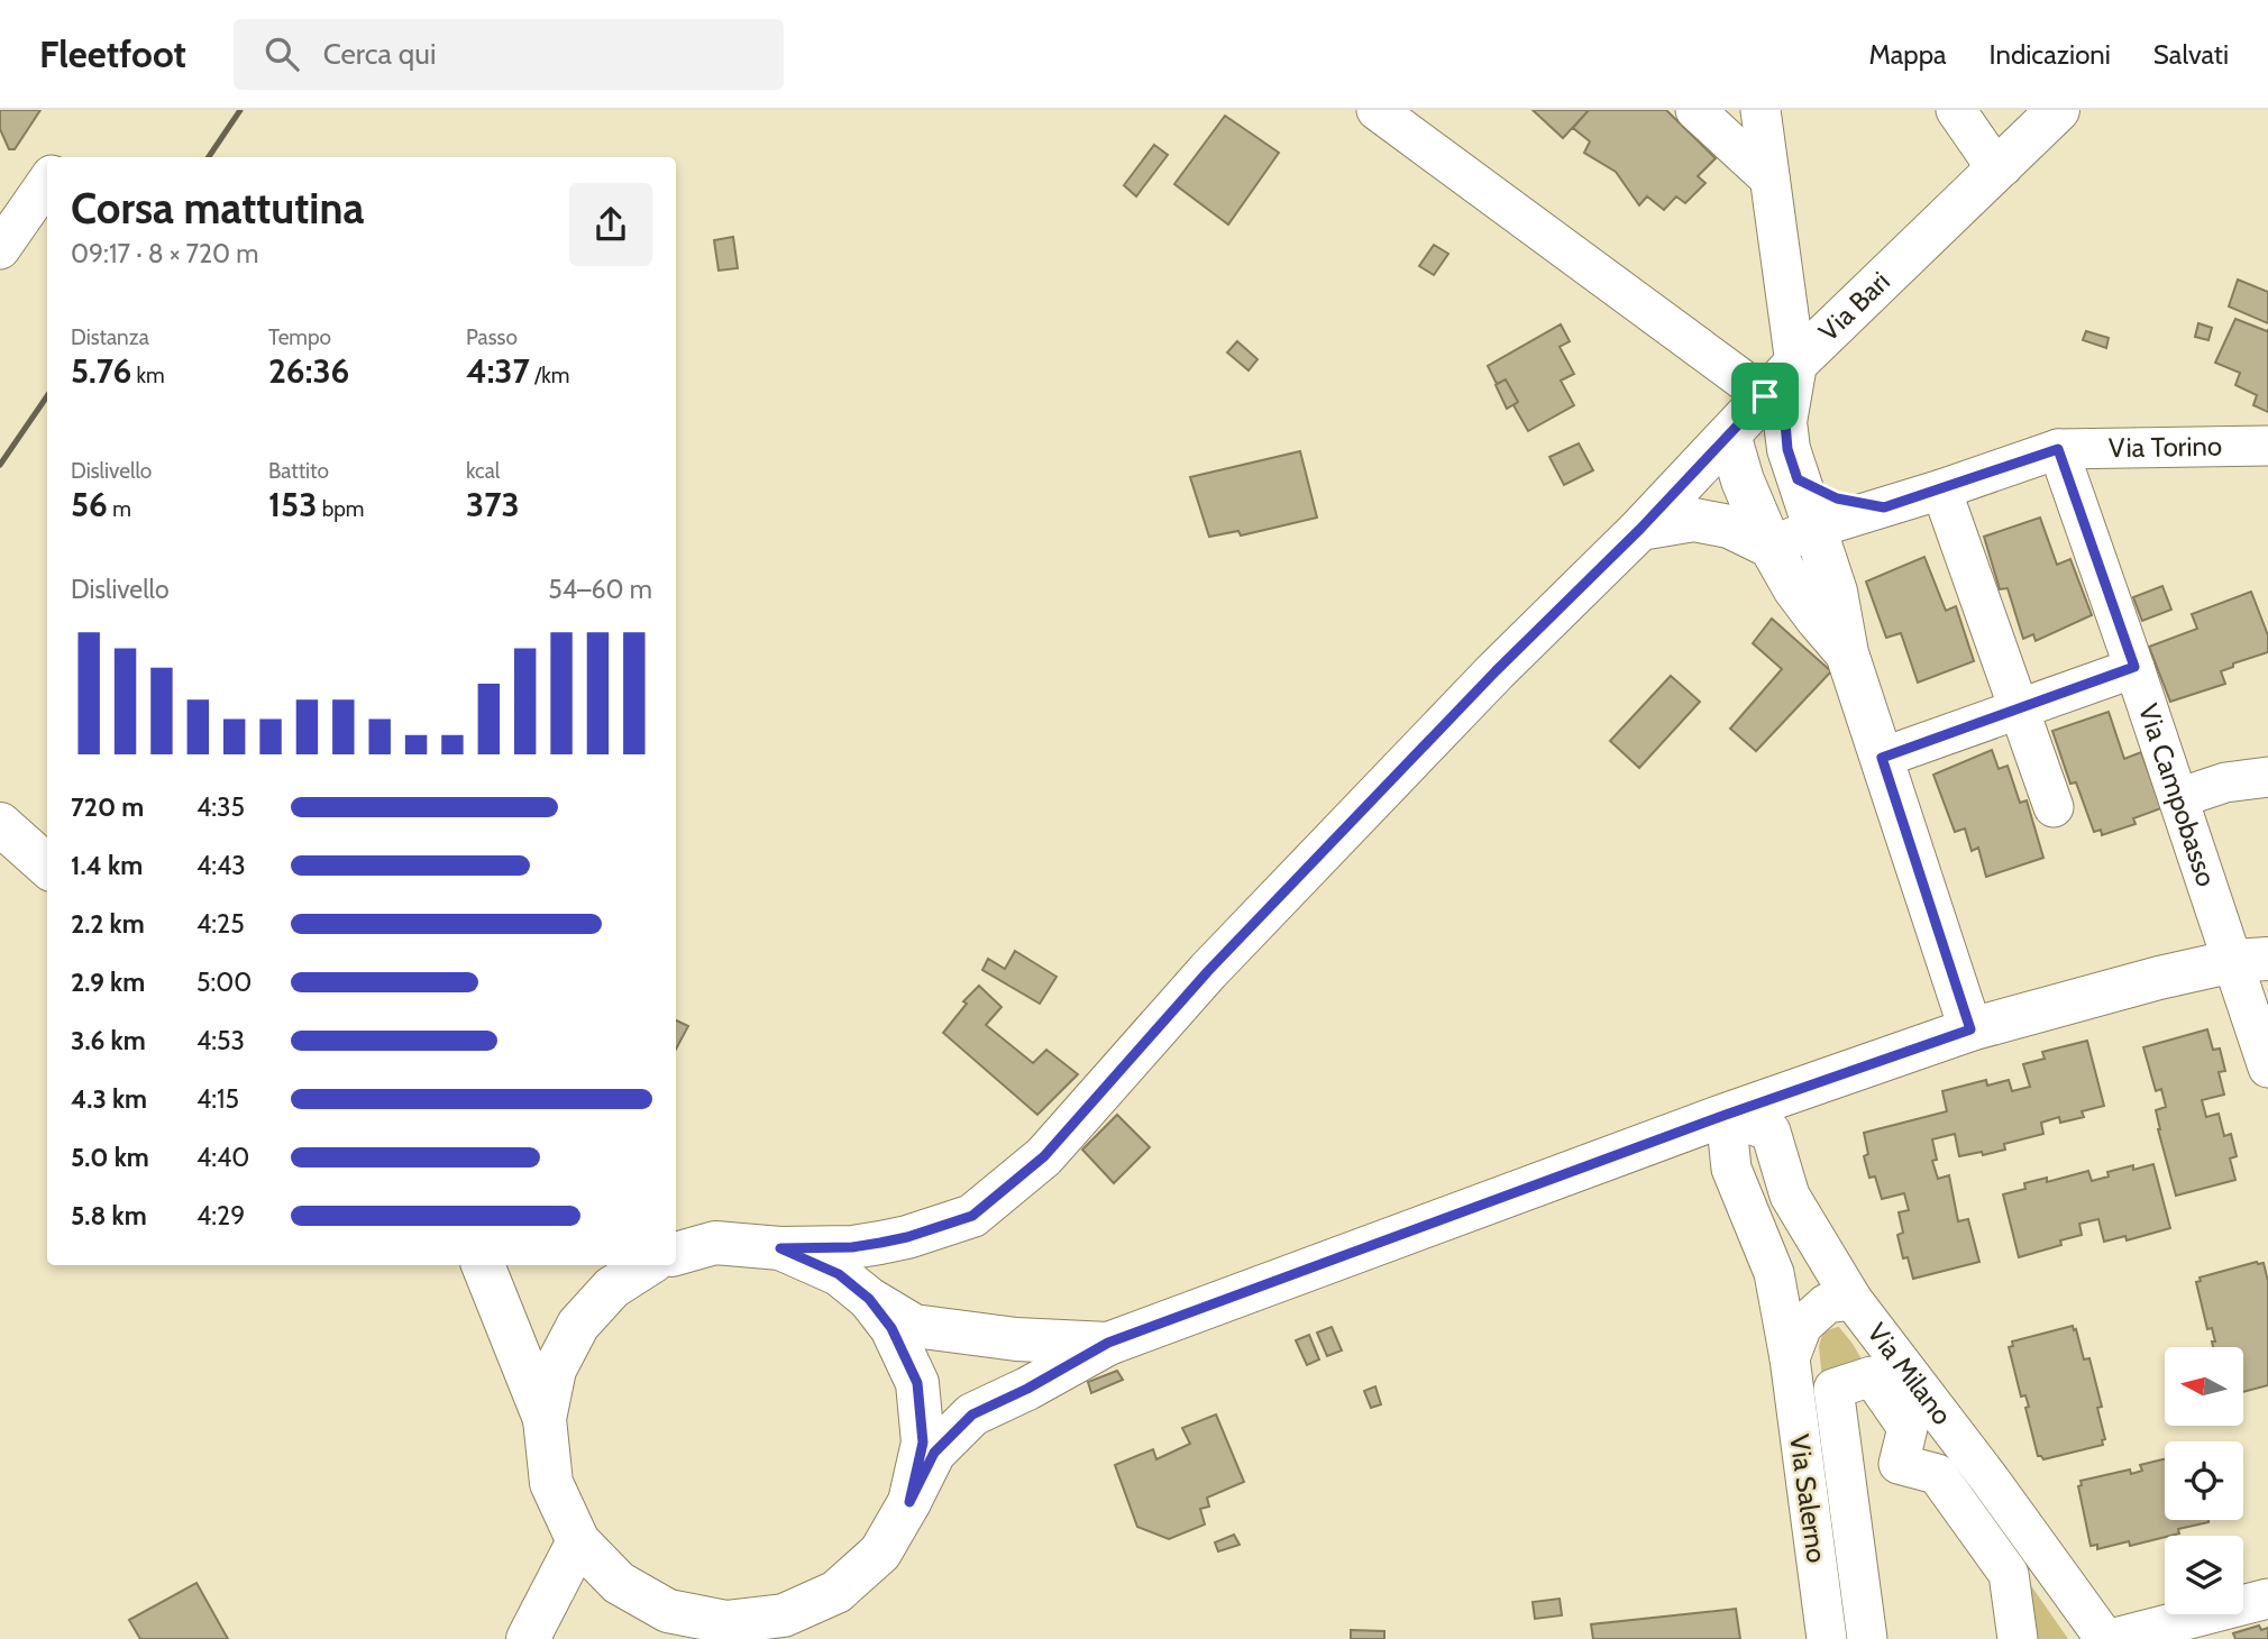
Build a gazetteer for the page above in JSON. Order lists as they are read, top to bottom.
{
  "streets": {
    "main road": ["Via Bari"],
    "street": [
      "Via Torino",
      "Via Campobasso",
      "Via Milano",
      "Via Salerno"
    ]
  },
  "crossings": [
    ["Via Torino", "Via Campobasso"],
    ["Via Milano", "Via Salerno"]
  ],
  "north": "left",
  "page": {
    "header": "Fleetfoot",
    "search": "Cerca qui",
    "nav": ["Mappa", "Indicazioni", "Salvati"],
    "heading": ["Corsa mattutina", "09:17 · 8 × 720 m"],
    "stats": [
      ["Distanza", "5.76 km"],
      ["Tempo", "26:36"],
      ["Passo", "4:37 /km"],
      ["Dislivello", "56 m"],
      ["Battito", "153 bpm"],
      ["kcal", "373"]
    ],
    "chart": ["Dislivello", "54–60 m"],
    "list": [
      {
        "name": "720 m",
        "note": "4:35"
      },
      {
        "name": "1.4 km",
        "note": "4:43"
      },
      {
        "name": "2.2 km",
        "note": "4:25"
      },
      {
        "name": "2.9 km",
        "note": "5:00"
      },
      {
        "name": "3.6 km",
        "note": "4:53"
      },
      {
        "name": "4.3 km",
        "note": "4:15"
      },
      {
        "name": "5.0 km",
        "note": "4:40"
      },
      {
        "name": "5.8 km",
        "note": "4:29"
      }
    ]
  }
}
